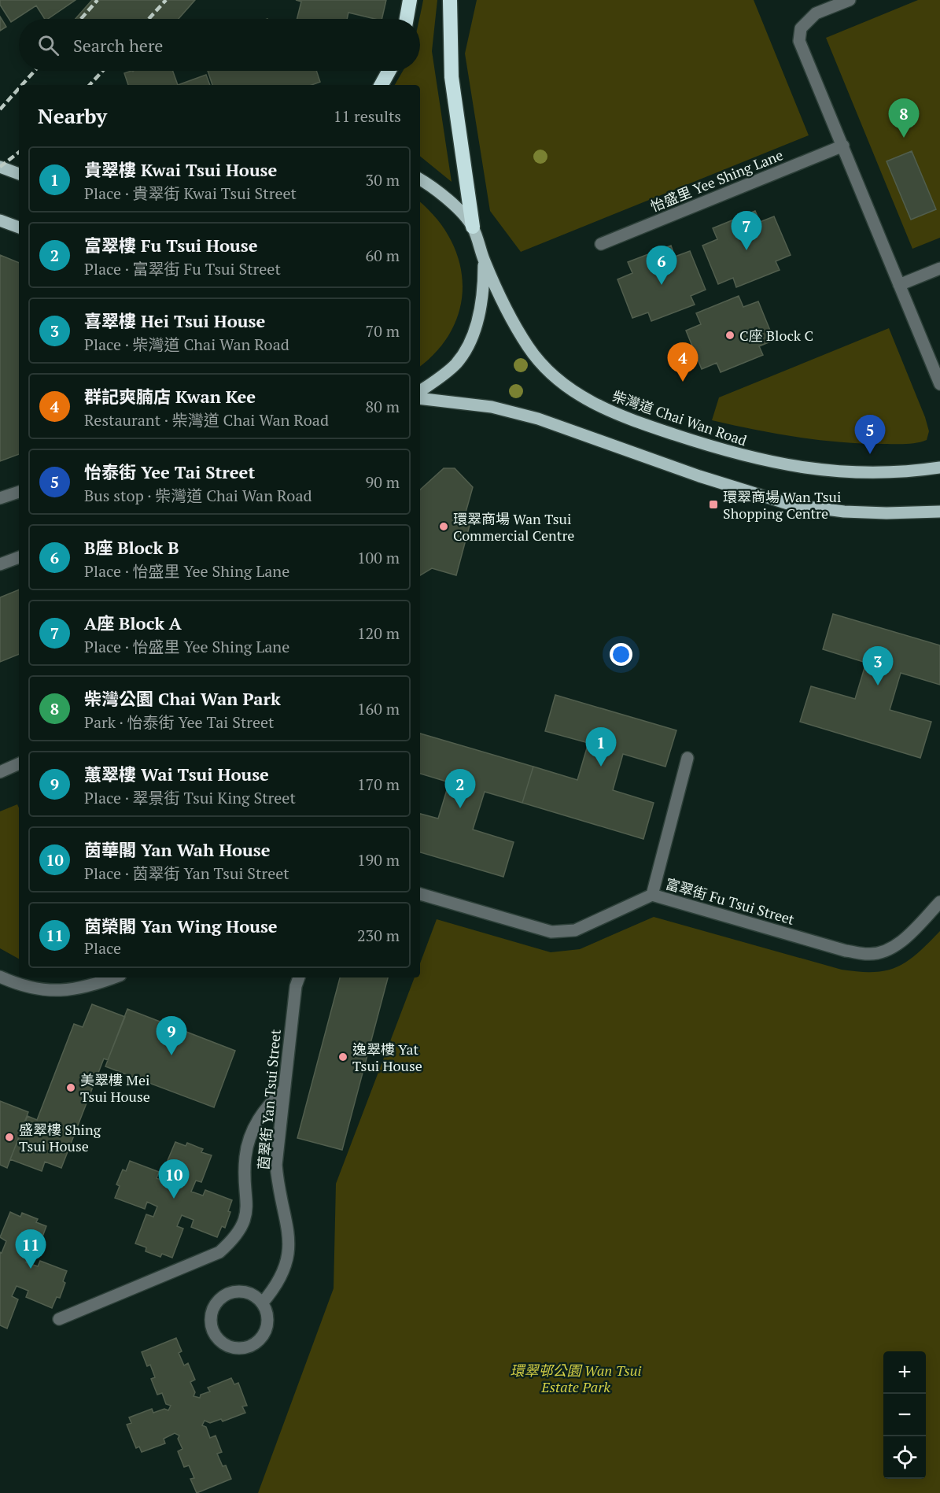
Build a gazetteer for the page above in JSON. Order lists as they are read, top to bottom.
{
  "streets": {
    "main road": ["柴灣道 Chai Wan Road"],
    "street": ["怡盛里 Yee Shing Lane", "富翠街 Fu Tsui Street", "茵翠街 Yan Tsui Street"]
  },
  "parks": ["環翠邨公園 Wan Tsui Estate Park"],
  "places": {
    "other": [
      "C座 Block C",
      "環翠商場 Wan Tsui Commercial Centre",
      "逸翠樓 Yat Tsui House",
      "美翠樓 Mei Tsui House",
      "盛翠樓 Shing Tsui House"
    ],
    "transit": ["環翠商場 Wan Tsui Shopping Centre"]
  },
  "page": {
    "search": "Search here",
    "heading": ["Nearby", "11 results"],
    "pins": [
      "8",
      "7",
      "6",
      "4",
      "5",
      "3",
      "1",
      "2",
      "9",
      "10",
      "11"
    ],
    "list": [
      {
        "mark": "1",
        "name": "貴翠樓 Kwai Tsui House",
        "note": "Place · 貴翠街 Kwai Tsui Street",
        "value": "30 m"
      },
      {
        "mark": "2",
        "name": "富翠樓 Fu Tsui House",
        "note": "Place · 富翠街 Fu Tsui Street",
        "value": "60 m"
      },
      {
        "mark": "3",
        "name": "喜翠樓 Hei Tsui House",
        "note": "Place · 柴灣道 Chai Wan Road",
        "value": "70 m"
      },
      {
        "mark": "4",
        "name": "群記爽腩店 Kwan Kee",
        "note": "Restaurant · 柴灣道 Chai Wan Road",
        "value": "80 m"
      },
      {
        "mark": "5",
        "name": "怡泰街 Yee Tai Street",
        "note": "Bus stop · 柴灣道 Chai Wan Road",
        "value": "90 m"
      },
      {
        "mark": "6",
        "name": "B座 Block B",
        "note": "Place · 怡盛里 Yee Shing Lane",
        "value": "100 m"
      },
      {
        "mark": "7",
        "name": "A座 Block A",
        "note": "Place · 怡盛里 Yee Shing Lane",
        "value": "120 m"
      },
      {
        "mark": "8",
        "name": "柴灣公園 Chai Wan Park",
        "note": "Park · 怡泰街 Yee Tai Street",
        "value": "160 m"
      },
      {
        "mark": "9",
        "name": "蕙翠樓 Wai Tsui House",
        "note": "Place · 翠景街 Tsui King Street",
        "value": "170 m"
      },
      {
        "mark": "10",
        "name": "茵華閣 Yan Wah House",
        "note": "Place · 茵翠街 Yan Tsui Street",
        "value": "190 m"
      },
      {
        "mark": "11",
        "name": "茵榮閣 Yan Wing House",
        "note": "Place",
        "value": "230 m"
      }
    ],
    "map_buttons": ["+", "−"]
  }
}
